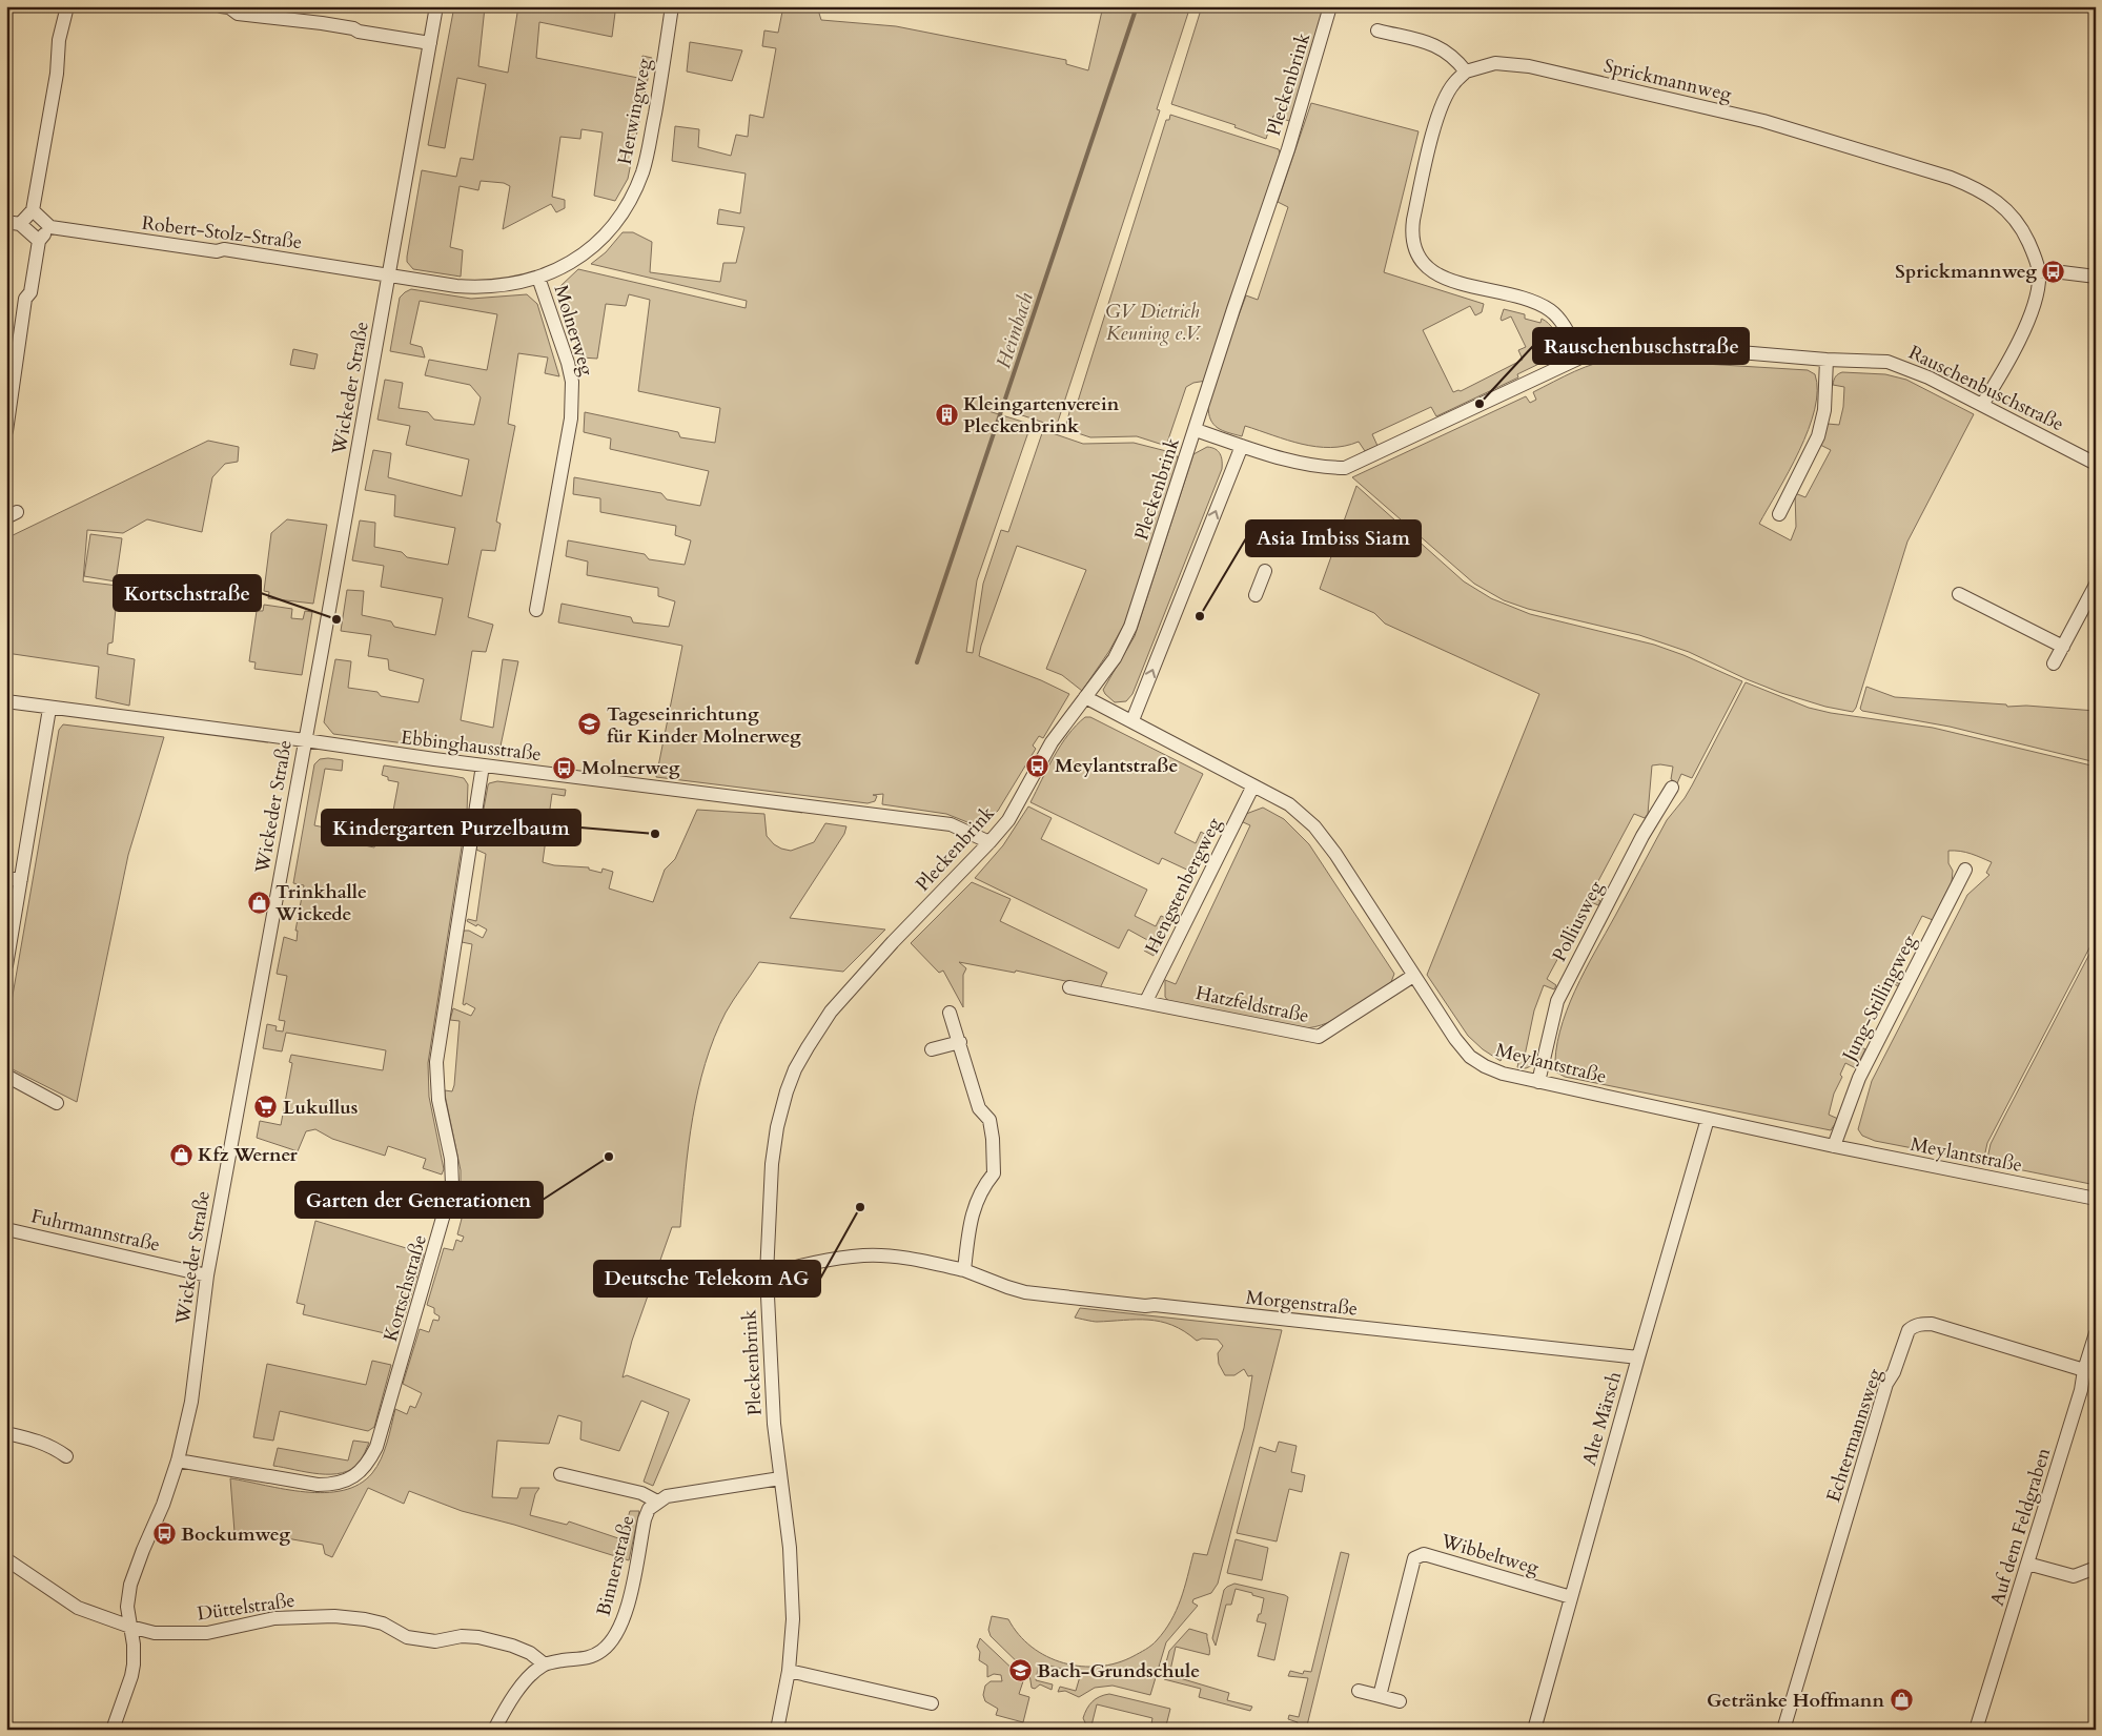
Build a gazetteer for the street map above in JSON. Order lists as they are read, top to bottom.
{
  "streets": {
    "street": [
      "Sprickmannweg",
      "Pleckenbrink",
      "Herwingweg",
      "Robert-Stolz-Straße",
      "Molnerweg",
      "Wickeder Straße",
      "Rauschenbuschstraße",
      "Ebbinghausstraße",
      "Hengstenbergweg",
      "Polliusweg",
      "Jung-Stillingweg",
      "Hatzfeldstraße",
      "Meylantstraße",
      "Fuhrmannstraße",
      "Kortschstraße",
      "Morgenstraße",
      "Alte Märsch",
      "Echtermannsweg",
      "Auf dem Feldgraben",
      "Wibbeltweg",
      "Binnerstraße",
      "Düttelstraße"
    ]
  },
  "crossings": [
    ["Sprickmannweg", "Rauschenbuschstraße"],
    ["Pleckenbrink", "Rauschenbuschstraße"],
    ["Pleckenbrink", "Ebbinghausstraße"],
    ["Pleckenbrink", "Meylantstraße"],
    ["Pleckenbrink", "Morgenstraße"],
    ["Pleckenbrink", "Binnerstraße"],
    ["Herwingweg", "Robert-Stolz-Straße"],
    ["Herwingweg", "Molnerweg"],
    ["Herwingweg", "Wickeder Straße"],
    ["Robert-Stolz-Straße", "Wickeder Straße"],
    ["Wickeder Straße", "Ebbinghausstraße"],
    ["Wickeder Straße", "Fuhrmannstraße"],
    ["Wickeder Straße", "Kortschstraße"],
    ["Wickeder Straße", "Düttelstraße"],
    ["Ebbinghausstraße", "Kortschstraße"],
    ["Hengstenbergweg", "Hatzfeldstraße"],
    ["Hengstenbergweg", "Meylantstraße"],
    ["Polliusweg", "Meylantstraße"],
    ["Jung-Stillingweg", "Meylantstraße"],
    ["Hatzfeldstraße", "Meylantstraße"],
    ["Meylantstraße", "Alte Märsch"],
    ["Morgenstraße", "Alte Märsch"],
    ["Alte Märsch", "Wibbeltweg"],
    ["Echtermannsweg", "Auf dem Feldgraben"],
    ["Binnerstraße", "Düttelstraße"]
  ],
  "water": ["Heimbach"],
  "parks": ["GV Dietrich Keuning e.V."],
  "places": {
    "bus stop": [
      "Sprickmannweg",
      "Meylantstraße",
      "Molnerweg",
      "Bockumweg"
    ],
    "other": [
      "Rauschenbuschstraße",
      "Asia Imbiss Siam",
      "Kortschstraße",
      "Kindergarten Purzelbaum",
      "Garten der Generationen",
      "Deutsche Telekom AG"
    ],
    "building": ["Kleingartenverein Pleckenbrink"],
    "school or university": ["Tageseinrichtung für Kinder Molnerweg", "Bach-Grundschule"],
    "shop": ["Trinkhalle Wickede", "Kfz Werner", "Getränke Hoffmann"],
    "supermarket": ["Lukullus"]
  }
}
